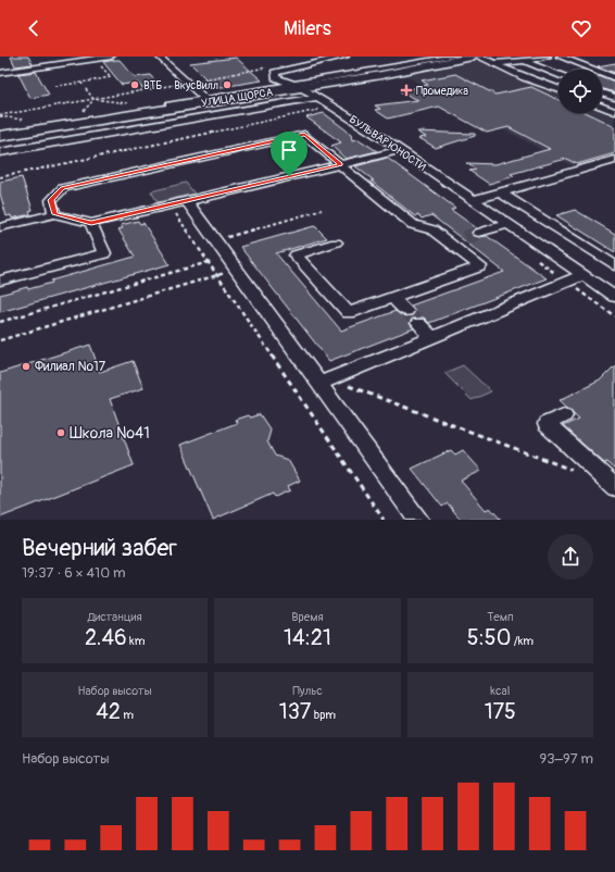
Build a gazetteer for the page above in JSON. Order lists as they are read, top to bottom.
{
  "streets": {
    "main road": ["УЛИЦА ЩОРСА"],
    "street": ["БУЛЬВАР ЮНОСТИ"]
  },
  "crossings": [
    ["УЛИЦА ЩОРСА", "БУЛЬВАР ЮНОСТИ"]
  ],
  "places": {
    "other": [
      "ВТБ",
      "ВкусВилл",
      "Филиал №17",
      "Школа №41"
    ],
    "health": ["Промедика"]
  },
  "page": {
    "header": "Milers",
    "heading": ["Вечерний забег", "19:37 · 6 × 410 m"],
    "stats": [
      ["Дистанция", "2.46 km"],
      ["Время", "14:21"],
      ["Темп", "5:50 /km"],
      ["Набор высоты", "42 m"],
      ["Пульс", "137 bpm"],
      ["kcal", "175"]
    ],
    "chart": ["Набор высоты", "93–97 m"]
  }
}
